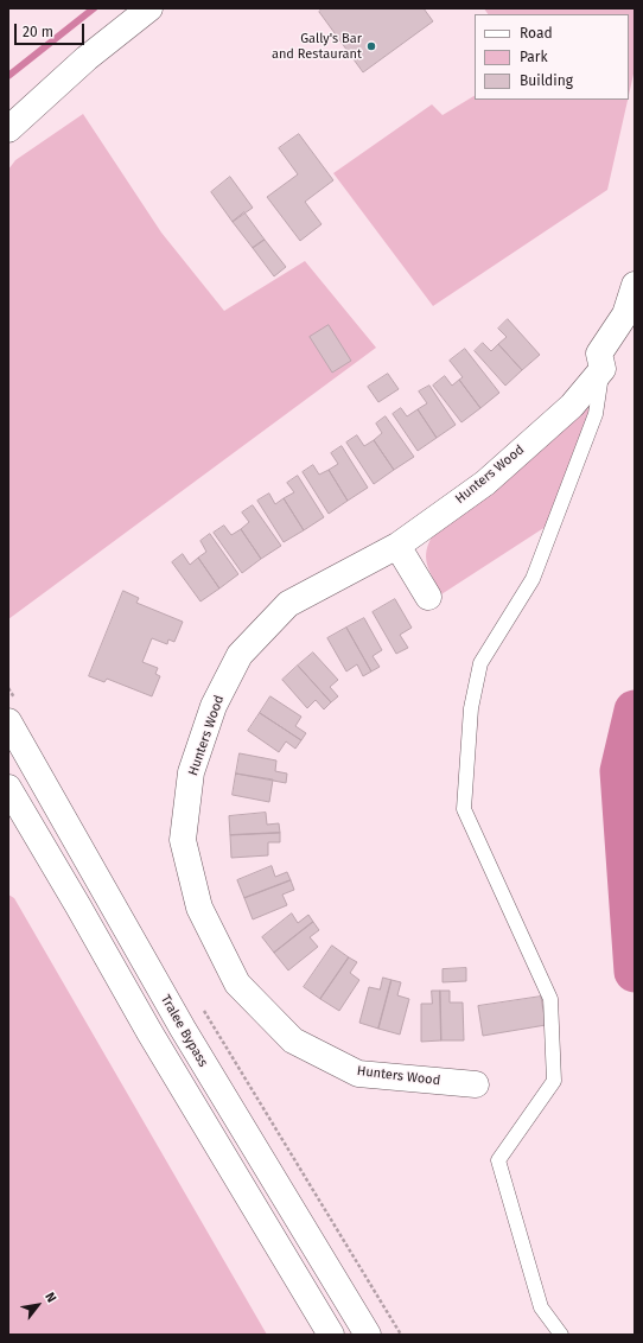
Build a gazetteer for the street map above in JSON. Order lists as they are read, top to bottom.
{
  "streets": {
    "main road": ["Hunters Wood", "Tralee Bypass"]
  },
  "places": ["Gally's Bar and Restaurant"],
  "legend": ["Road", "Park", "Building"],
  "scale_bar": "20 m",
  "north": "top right"
}
